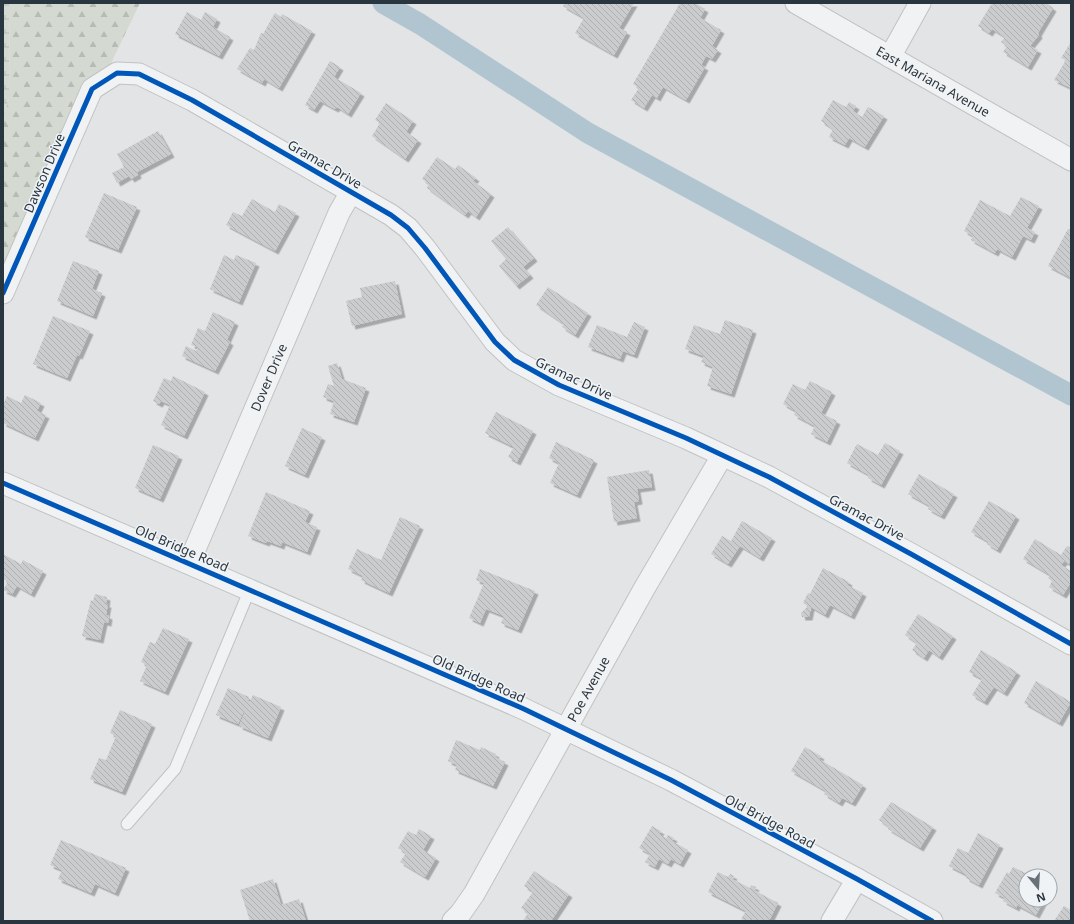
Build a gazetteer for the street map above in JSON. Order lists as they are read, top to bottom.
{
  "streets": {
    "street": [
      "East Mariana Avenue",
      "Gramac Drive",
      "Dawson Drive",
      "Dover Drive",
      "Old Bridge Road",
      "Poe Avenue"
    ]
  },
  "crossings": [
    ["Gramac Drive", "Dawson Drive"],
    ["Gramac Drive", "Dover Drive"],
    ["Gramac Drive", "Poe Avenue"],
    ["Dover Drive", "Old Bridge Road"],
    ["Old Bridge Road", "Poe Avenue"]
  ],
  "north": "bottom"
}
